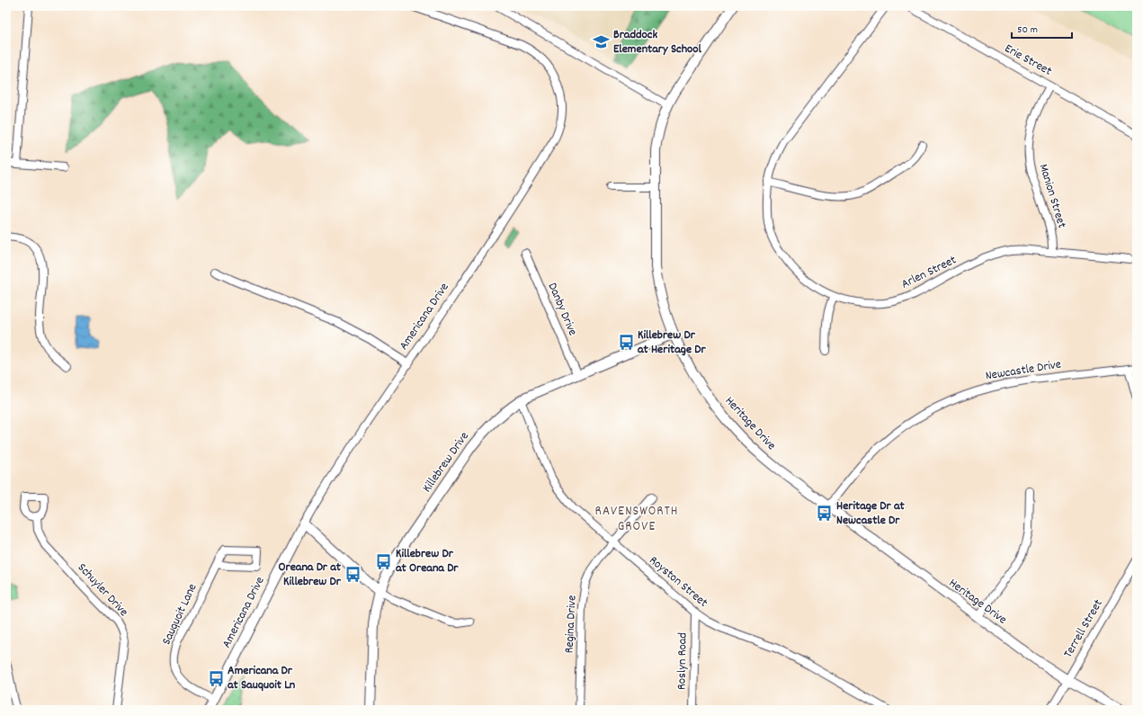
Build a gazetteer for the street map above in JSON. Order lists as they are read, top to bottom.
{
  "streets": {
    "street": [
      "Erie Street",
      "Manion Street",
      "Arlen Street",
      "Danby Drive",
      "Americana Drive",
      "Newcastle Drive",
      "Heritage Drive",
      "Killebrew Drive",
      "Royston Street",
      "Schuyler Drive",
      "Sauquoit Lane",
      "Regina Drive",
      "Terrell Street",
      "Roslyn Road"
    ]
  },
  "crossings": [
    ["Erie Street", "Manion Street"],
    ["Manion Street", "Arlen Street"],
    ["Danby Drive", "Killebrew Drive"],
    ["Americana Drive", "Sauquoit Lane"],
    ["Newcastle Drive", "Heritage Drive"],
    ["Heritage Drive", "Killebrew Drive"],
    ["Heritage Drive", "Terrell Street"],
    ["Killebrew Drive", "Royston Street"],
    ["Royston Street", "Regina Drive"],
    ["Royston Street", "Roslyn Road"]
  ],
  "districts": ["RAVENSWORTH GROVE"],
  "places": {
    "school or university": ["Braddock Elementary School"],
    "bus stop": [
      "Killebrew Dr at Heritage Dr",
      "Heritage Dr at Newcastle Dr",
      "Killebrew Dr at Oreana Dr",
      "Oreana Dr at Killebrew Dr",
      "Americana Dr at Sauquoit Ln"
    ]
  },
  "scale_bar": "50 m"
}
